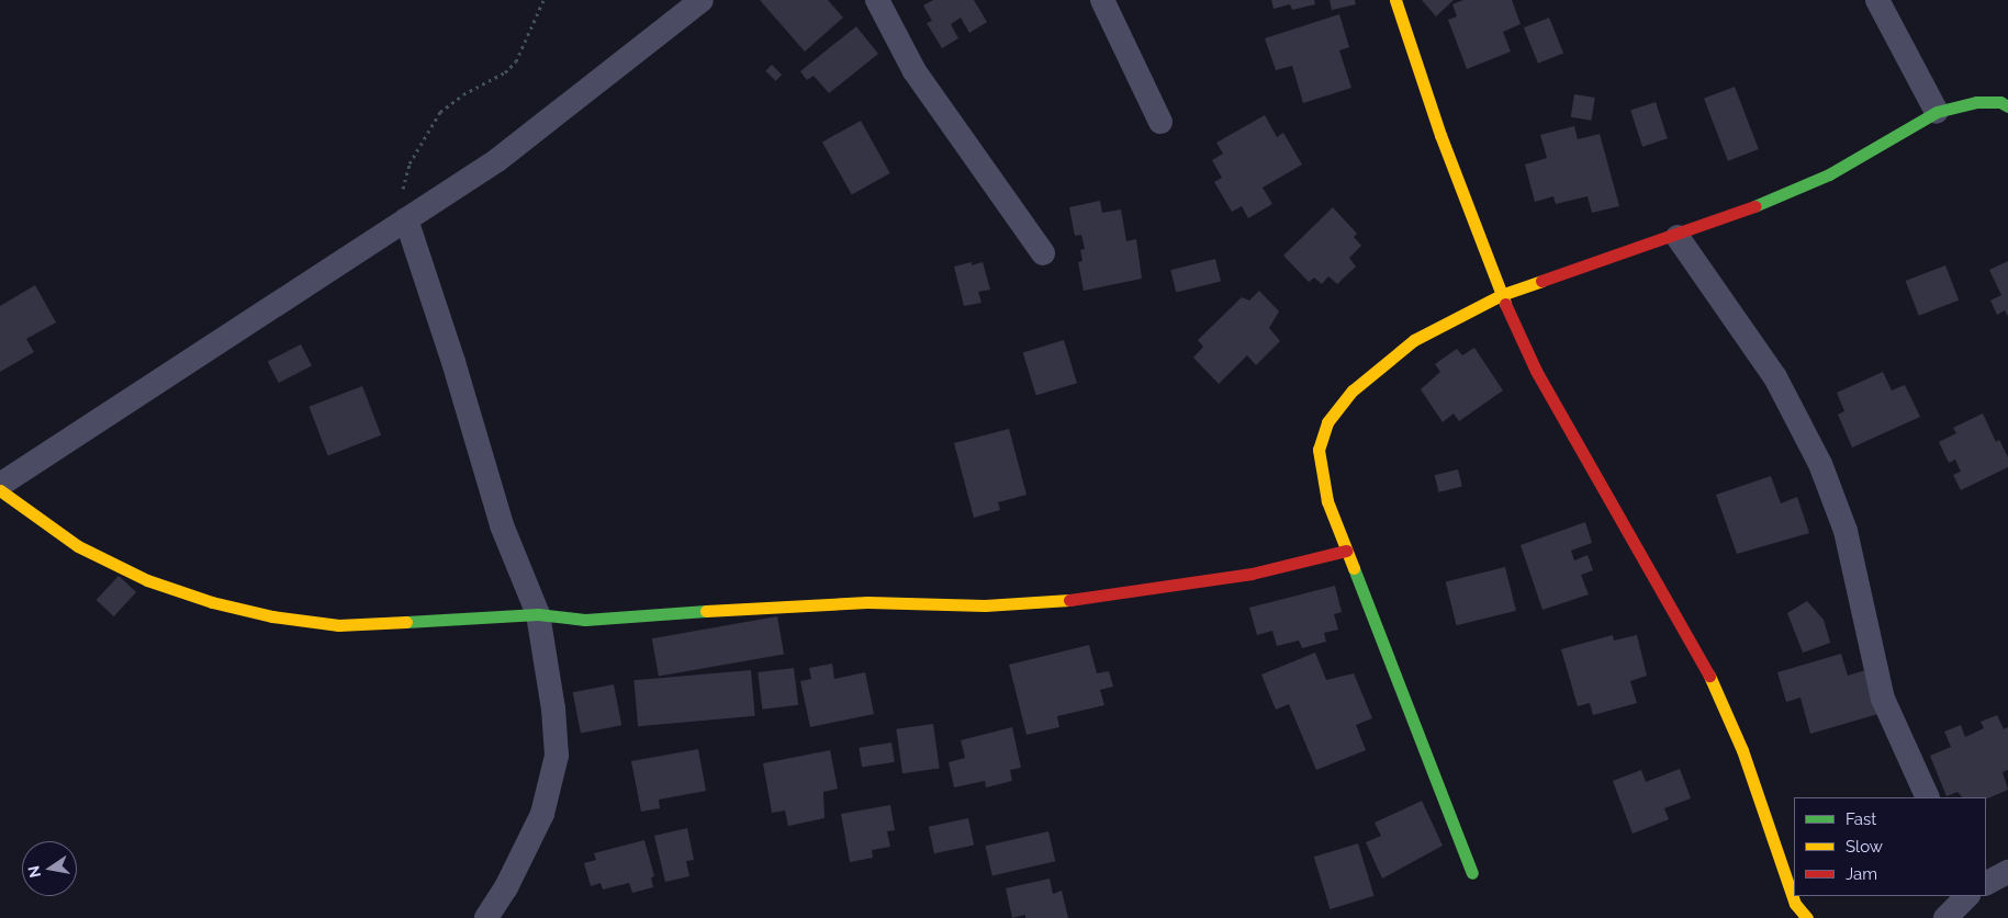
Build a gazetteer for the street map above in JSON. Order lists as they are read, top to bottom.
{
  "legend": ["Fast", "Slow", "Jam"],
  "north": "left"
}
